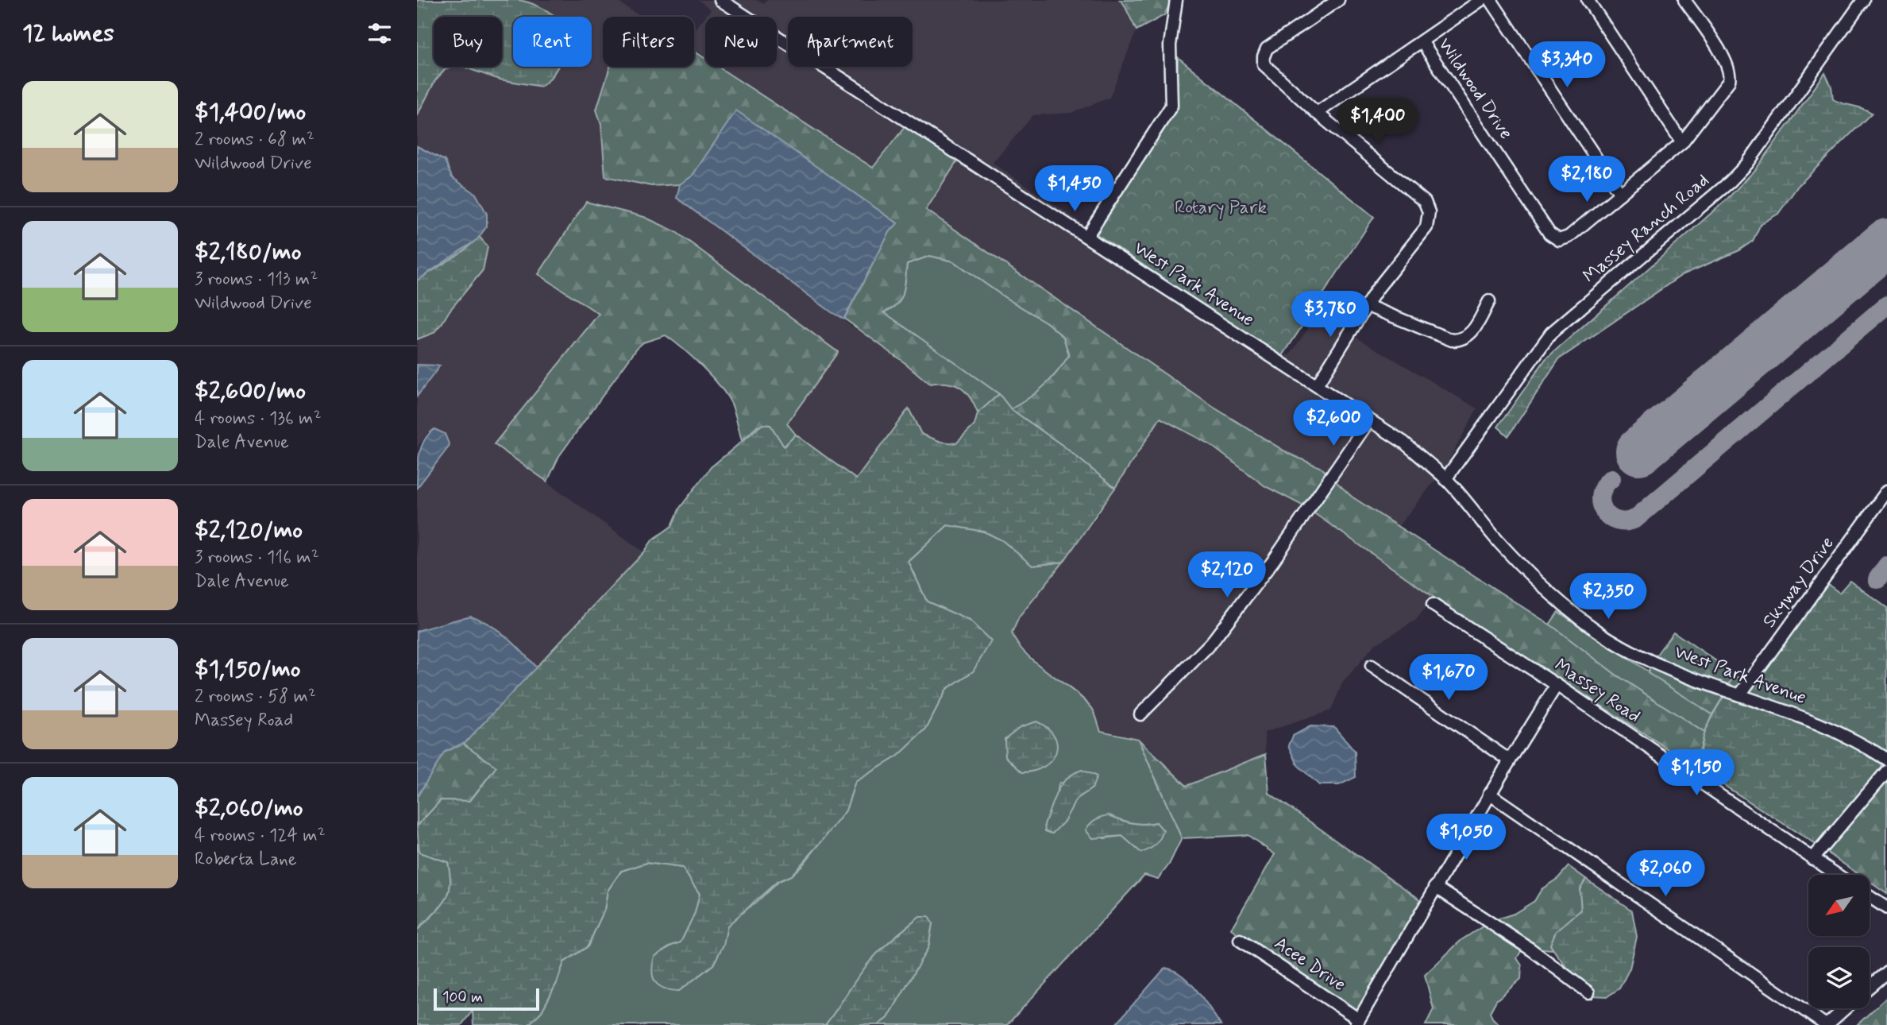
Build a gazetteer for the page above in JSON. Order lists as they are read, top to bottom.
{
  "streets": {
    "street": [
      "Wildwood Drive",
      "Massey Ranch Road",
      "West Park Avenue",
      "Skyway Drive",
      "Massey Road",
      "Acee Drive"
    ]
  },
  "crossings": [
    ["Massey Ranch Road", "West Park Avenue"],
    ["West Park Avenue", "Skyway Drive"]
  ],
  "parks": ["Rotary Park"],
  "scale_bar": "100 m",
  "north": "bottom left",
  "page": {
    "heading": "12 homes",
    "chip": [
      "Buy",
      "Rent",
      "Filters",
      "New",
      "Apartment"
    ],
    "price": [
      "$3,340",
      "$1,400",
      "$2,180",
      "$1,450",
      "$3,780",
      "$2,600",
      "$2,120",
      "$2,350",
      "$1,670",
      "$1,150",
      "$1,050",
      "$2,060"
    ],
    "list": [
      {
        "name": "$1,400/mo",
        "note": "2 rooms · 68 m² · Wildwood Drive"
      },
      {
        "name": "$2,180/mo",
        "note": "3 rooms · 113 m² · Wildwood Drive"
      },
      {
        "name": "$2,600/mo",
        "note": "4 rooms · 136 m² · Dale Avenue"
      },
      {
        "name": "$2,120/mo",
        "note": "3 rooms · 116 m² · Dale Avenue"
      },
      {
        "name": "$1,150/mo",
        "note": "2 rooms · 58 m² · Massey Road"
      },
      {
        "name": "$2,060/mo",
        "note": "4 rooms · 124 m² · Roberta Lane"
      }
    ],
    "scale": "100 m"
  }
}
